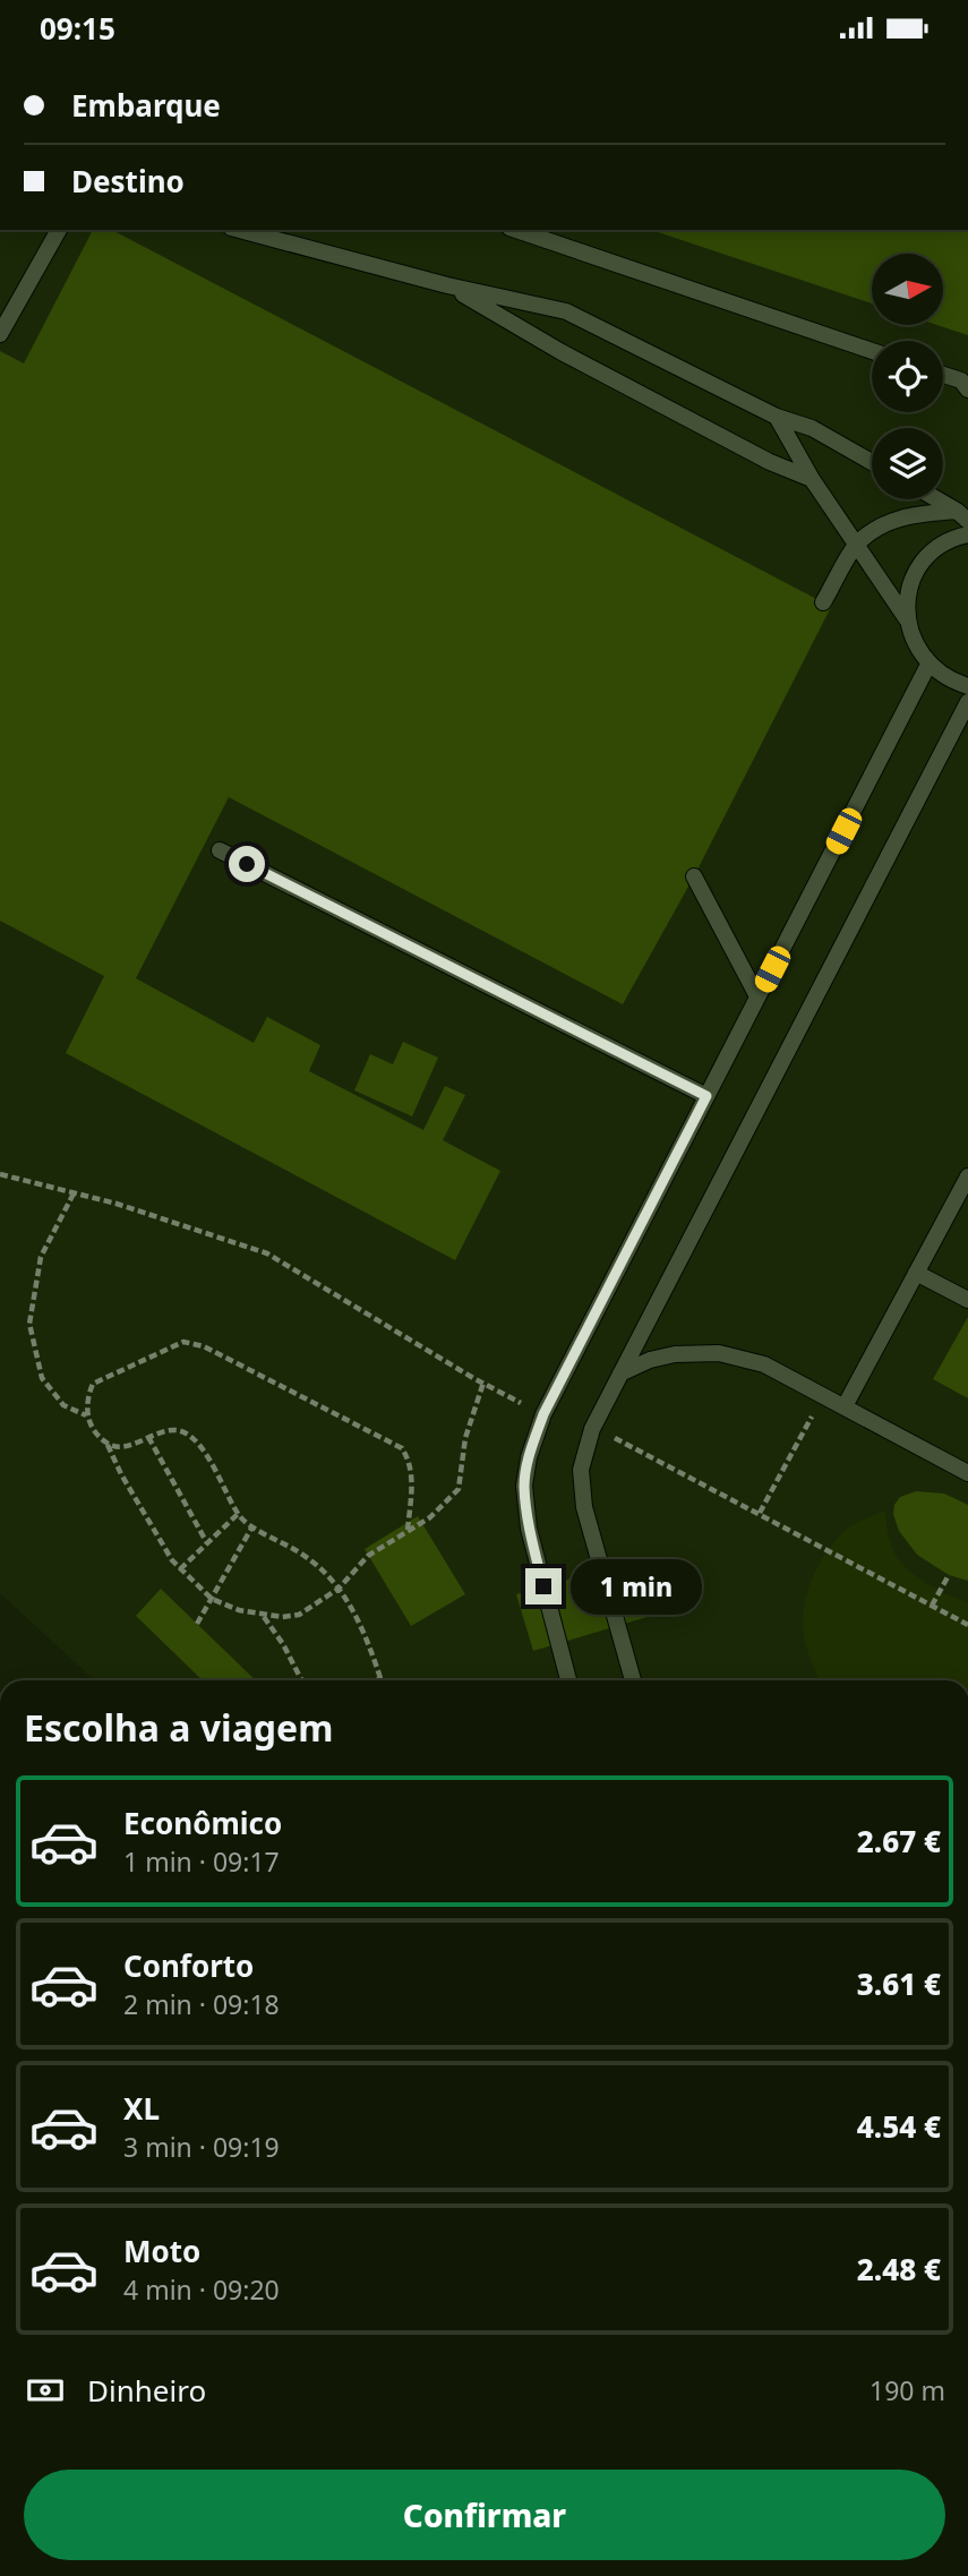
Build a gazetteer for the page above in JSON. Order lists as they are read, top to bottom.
{
  "north": "right",
  "page": {
    "status": "09:15",
    "banner": ["Embarque", "Destino"],
    "bubble": "1 min",
    "heading": "Escolha a viagem",
    "list": [
      {
        "name": "Econômico",
        "note": "1 min · 09:17",
        "value": "2.67 €"
      },
      {
        "name": "Conforto",
        "note": "2 min · 09:18",
        "value": "3.61 €"
      },
      {
        "name": "XL",
        "note": "3 min · 09:19",
        "value": "4.54 €"
      },
      {
        "name": "Moto",
        "note": "4 min · 09:20",
        "value": "2.48 €"
      }
    ],
    "pay": ["Dinheiro", "190 m"],
    "buttons": "Confirmar"
  }
}
